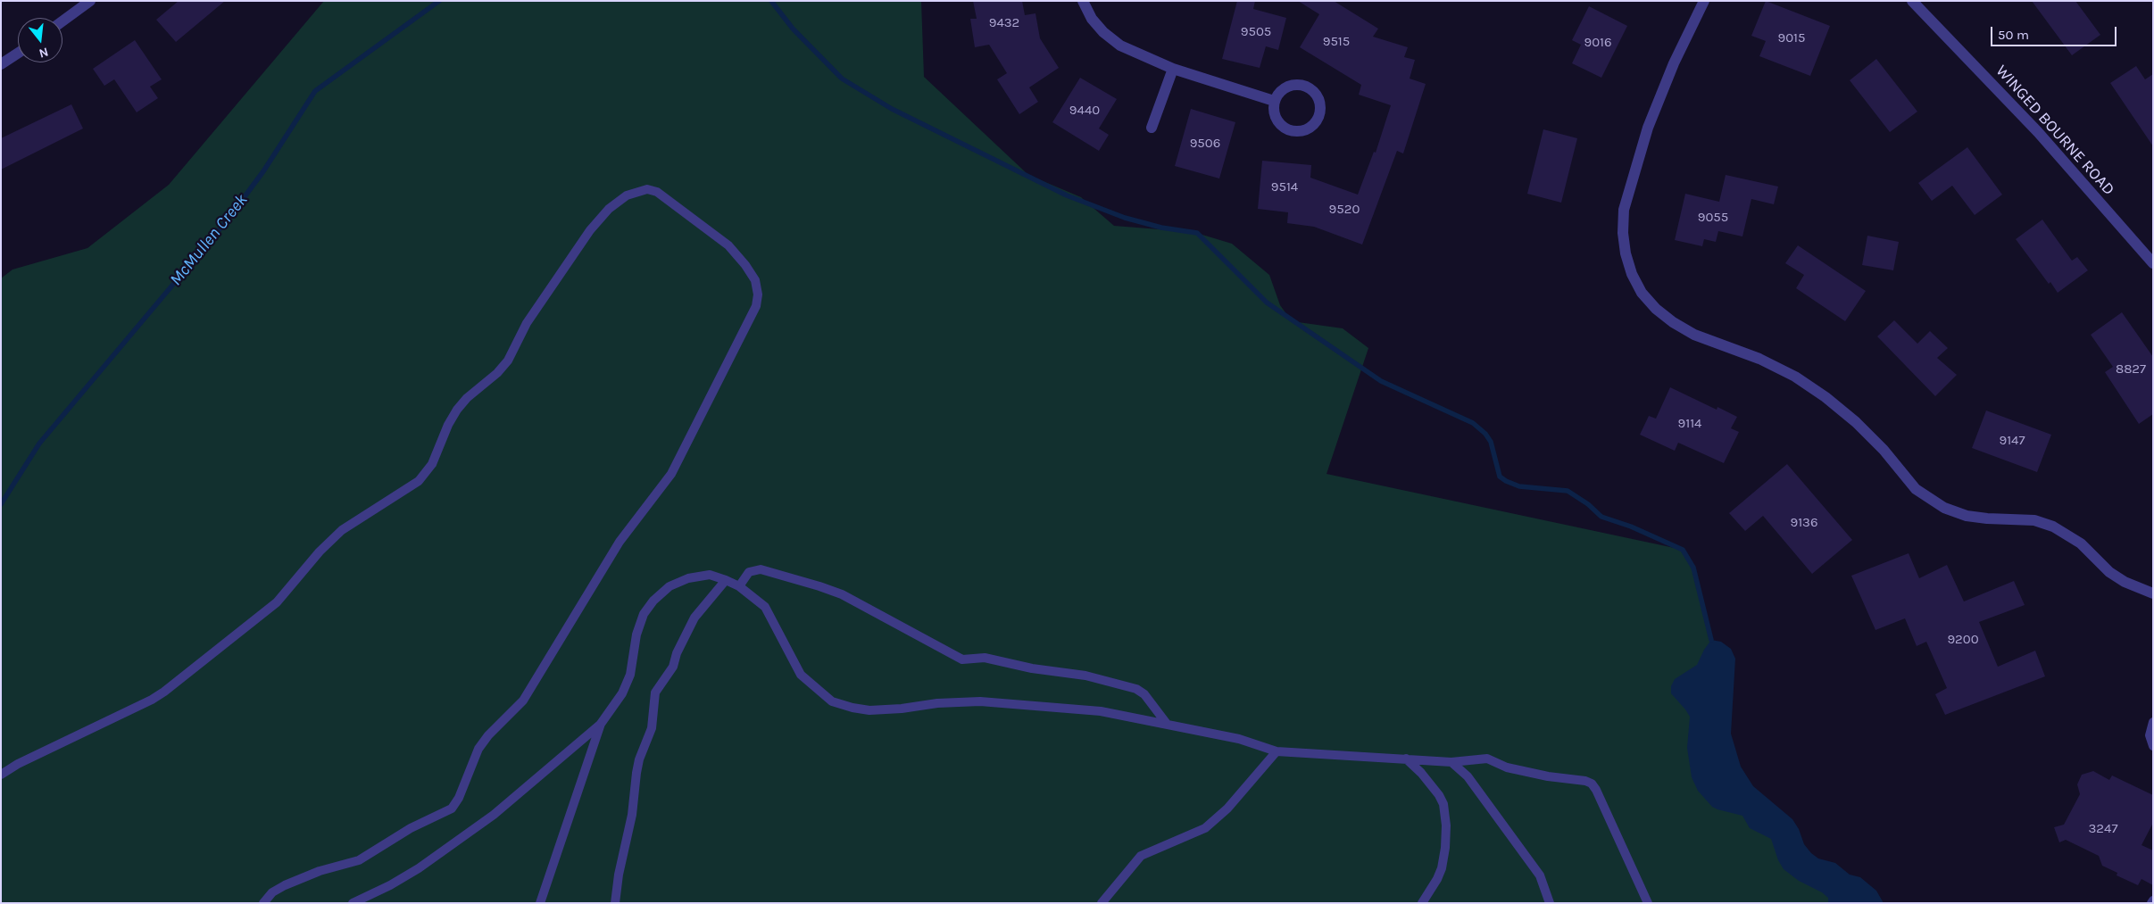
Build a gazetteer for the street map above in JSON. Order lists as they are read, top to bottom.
{
  "streets": {
    "street": ["WINGED BOURNE ROAD"]
  },
  "water": ["McMullen Creek"],
  "house_numbers": [
    "9432",
    "9505",
    "9015",
    "9515",
    "9016",
    "9440",
    "9506",
    "9514",
    "9520",
    "9055",
    "8827",
    "9114",
    "9147",
    "9136",
    "9200",
    "3247"
  ],
  "scale_bar": "50 m",
  "north": "bottom"
}
